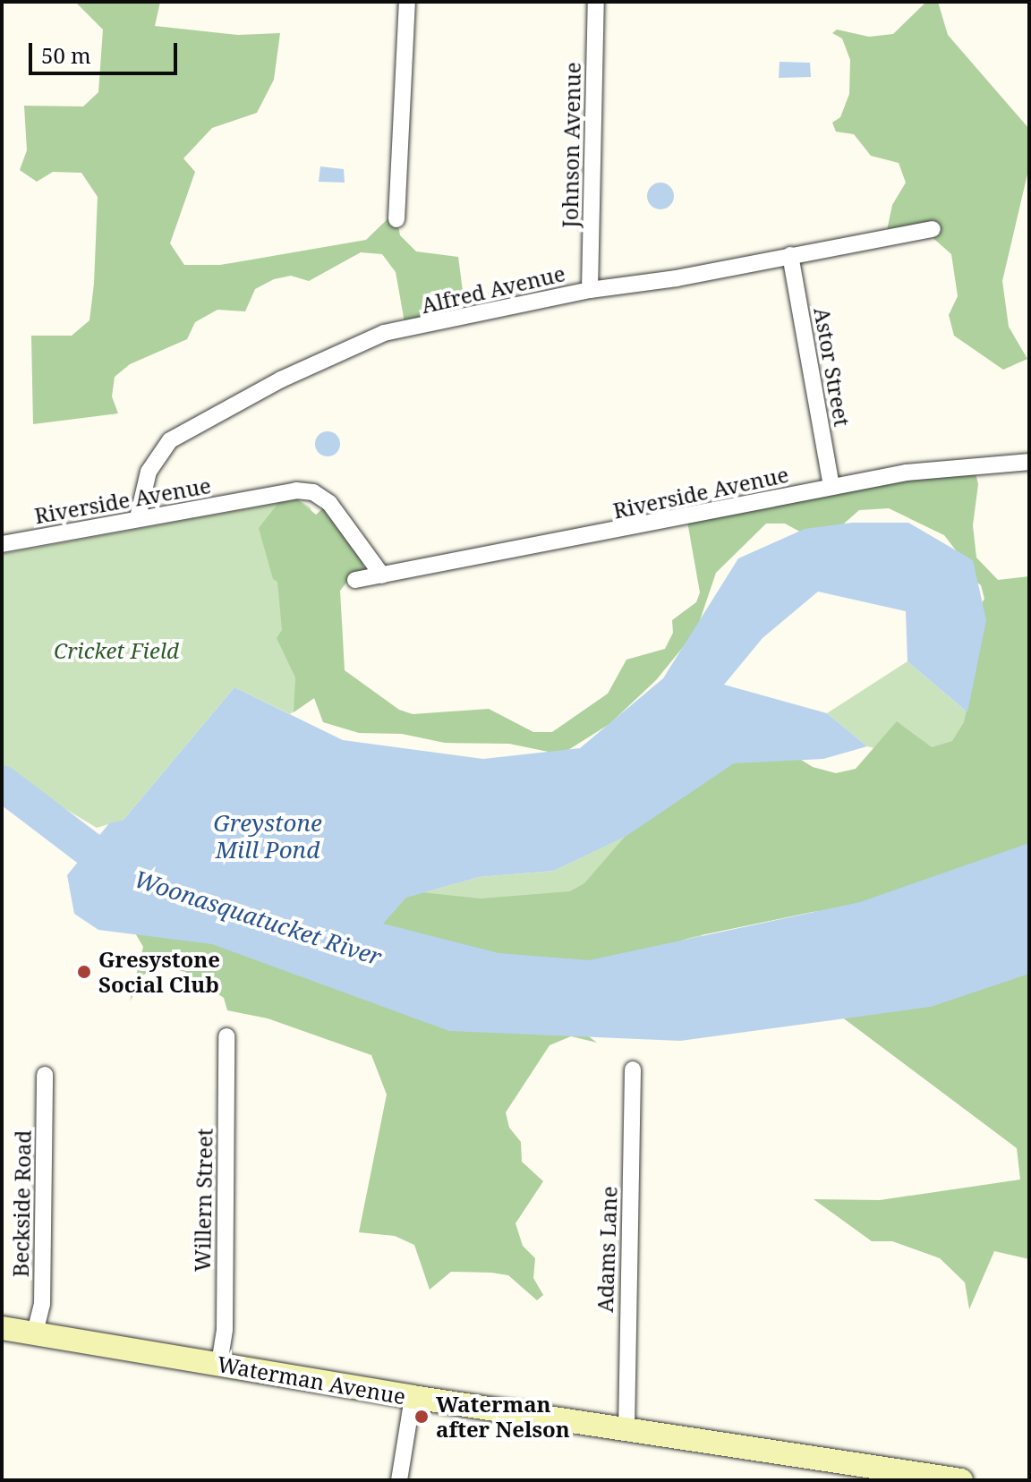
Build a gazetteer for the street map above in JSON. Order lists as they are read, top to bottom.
{
  "streets": {
    "main road": ["Waterman Avenue"],
    "street": [
      "Johnson Avenue",
      "Alfred Avenue",
      "Astor Street",
      "Riverside Avenue",
      "Willern Street",
      "Beckside Road",
      "Adams Lane"
    ]
  },
  "crossings": [
    ["Johnson Avenue", "Alfred Avenue"],
    ["Alfred Avenue", "Astor Street"],
    ["Alfred Avenue", "Riverside Avenue"],
    ["Astor Street", "Riverside Avenue"],
    ["Willern Street", "Waterman Avenue"],
    ["Beckside Road", "Waterman Avenue"],
    ["Adams Lane", "Waterman Avenue"]
  ],
  "water": ["Greystone Mill Pond", "Woonasquatucket River"],
  "parks": ["Cricket Field"],
  "places": ["Gresystone Social Club", "Waterman after Nelson"],
  "scale_bar": "50 m"
}
